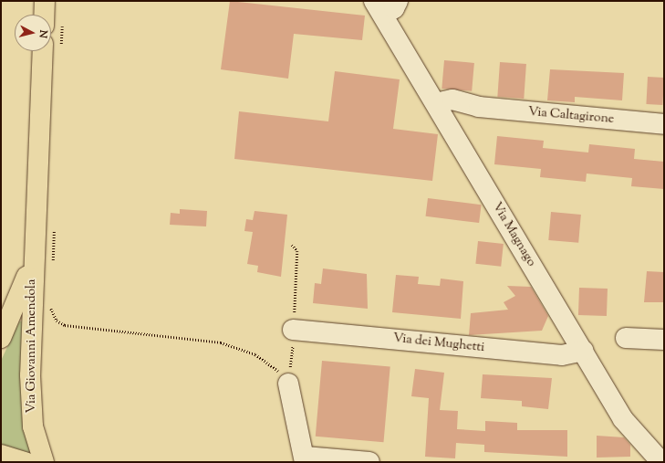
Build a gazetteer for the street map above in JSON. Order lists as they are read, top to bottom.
{
  "streets": {
    "main road": ["Via Giovanni Amendola"],
    "street": ["Via Caltagirone", "Via Magnago", "Via dei Mughetti"]
  },
  "crossings": [
    ["Via Caltagirone", "Via Magnago"],
    ["Via Magnago", "Via dei Mughetti"]
  ],
  "north": "right"
}
